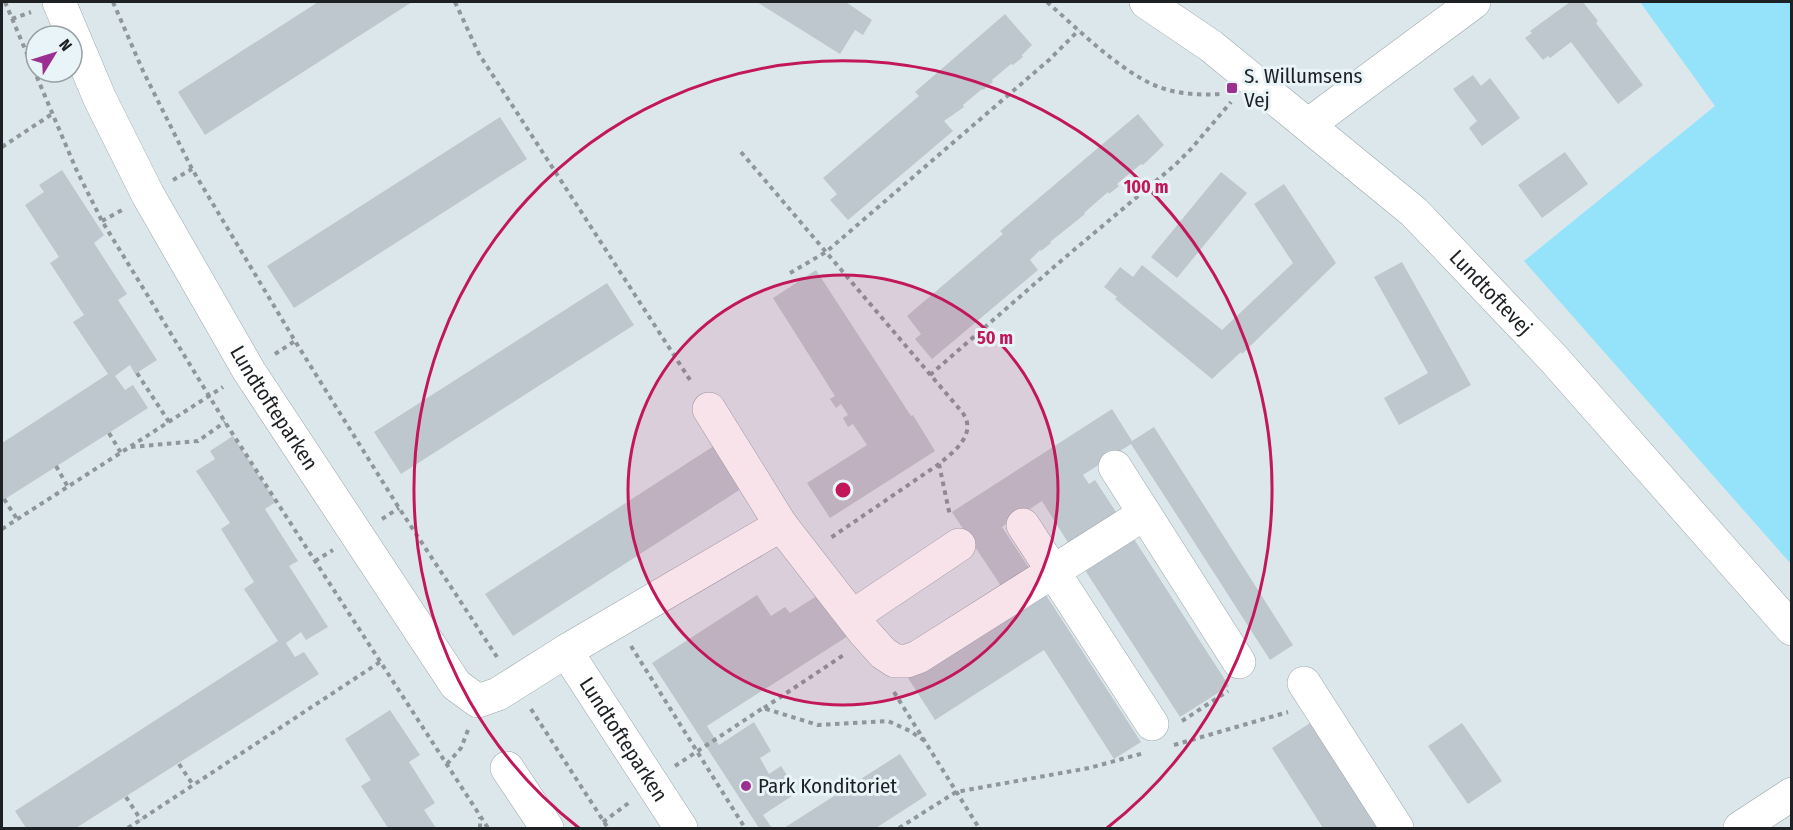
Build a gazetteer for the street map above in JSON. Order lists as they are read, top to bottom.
{
  "streets": {
    "street": ["Lundtoftevej", "Lundtofteparken"]
  },
  "places": {
    "transit": ["S. Willumsens Vej"],
    "other": ["Park Konditoriet"]
  },
  "north": "top right",
  "rings": ["100 m", "50 m"]
}
